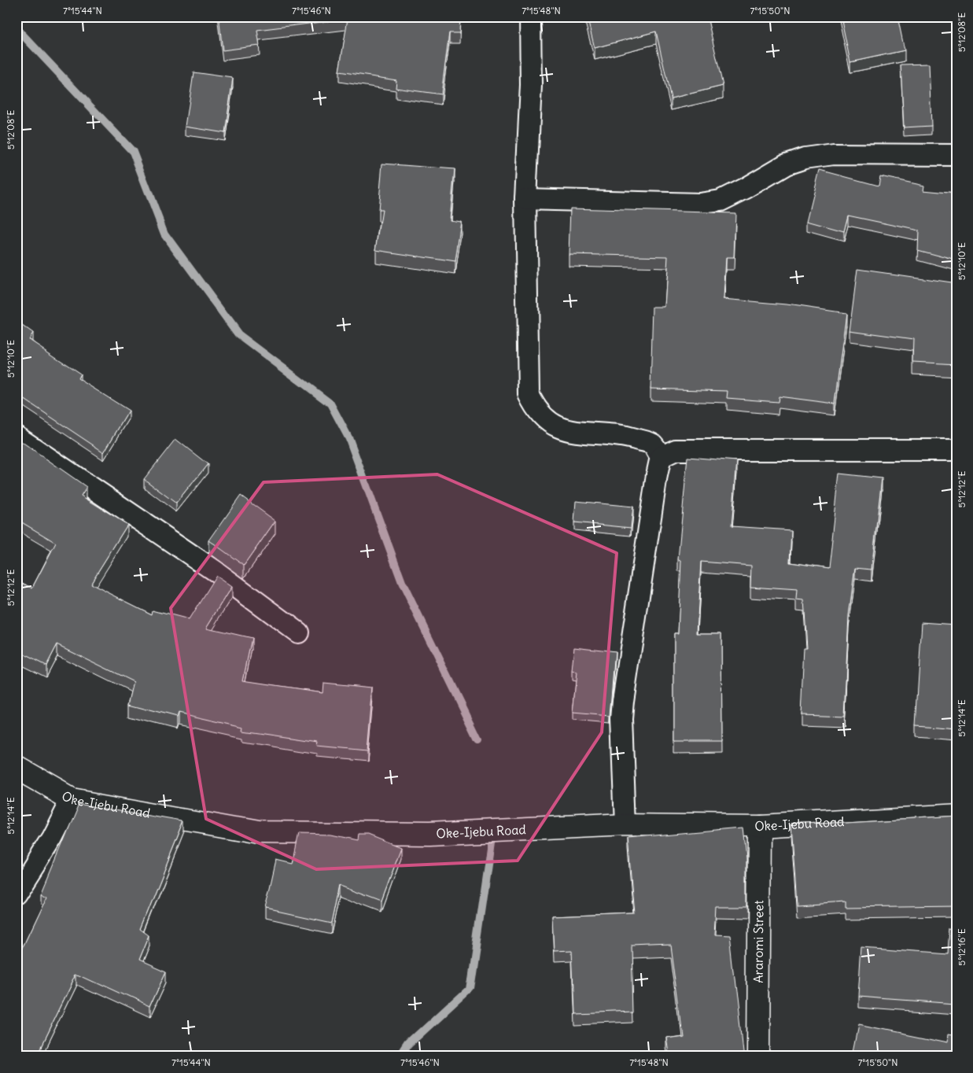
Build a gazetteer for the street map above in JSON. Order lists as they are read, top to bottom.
{
  "streets": {
    "main road": ["Oke-Ijebu Road", "Araromi Street"]
  },
  "crossings": [
    ["Oke-Ijebu Road", "Araromi Street"]
  ],
  "coordinates": [
    "7°15'44\"N",
    "7°15'46\"N",
    "7°15'48\"N",
    "7°15'50\"N",
    "5°12'08\"E",
    "5°12'10\"E",
    "5°12'12\"E",
    "5°12'14\"E",
    "5°12'16\"E"
  ]
}
